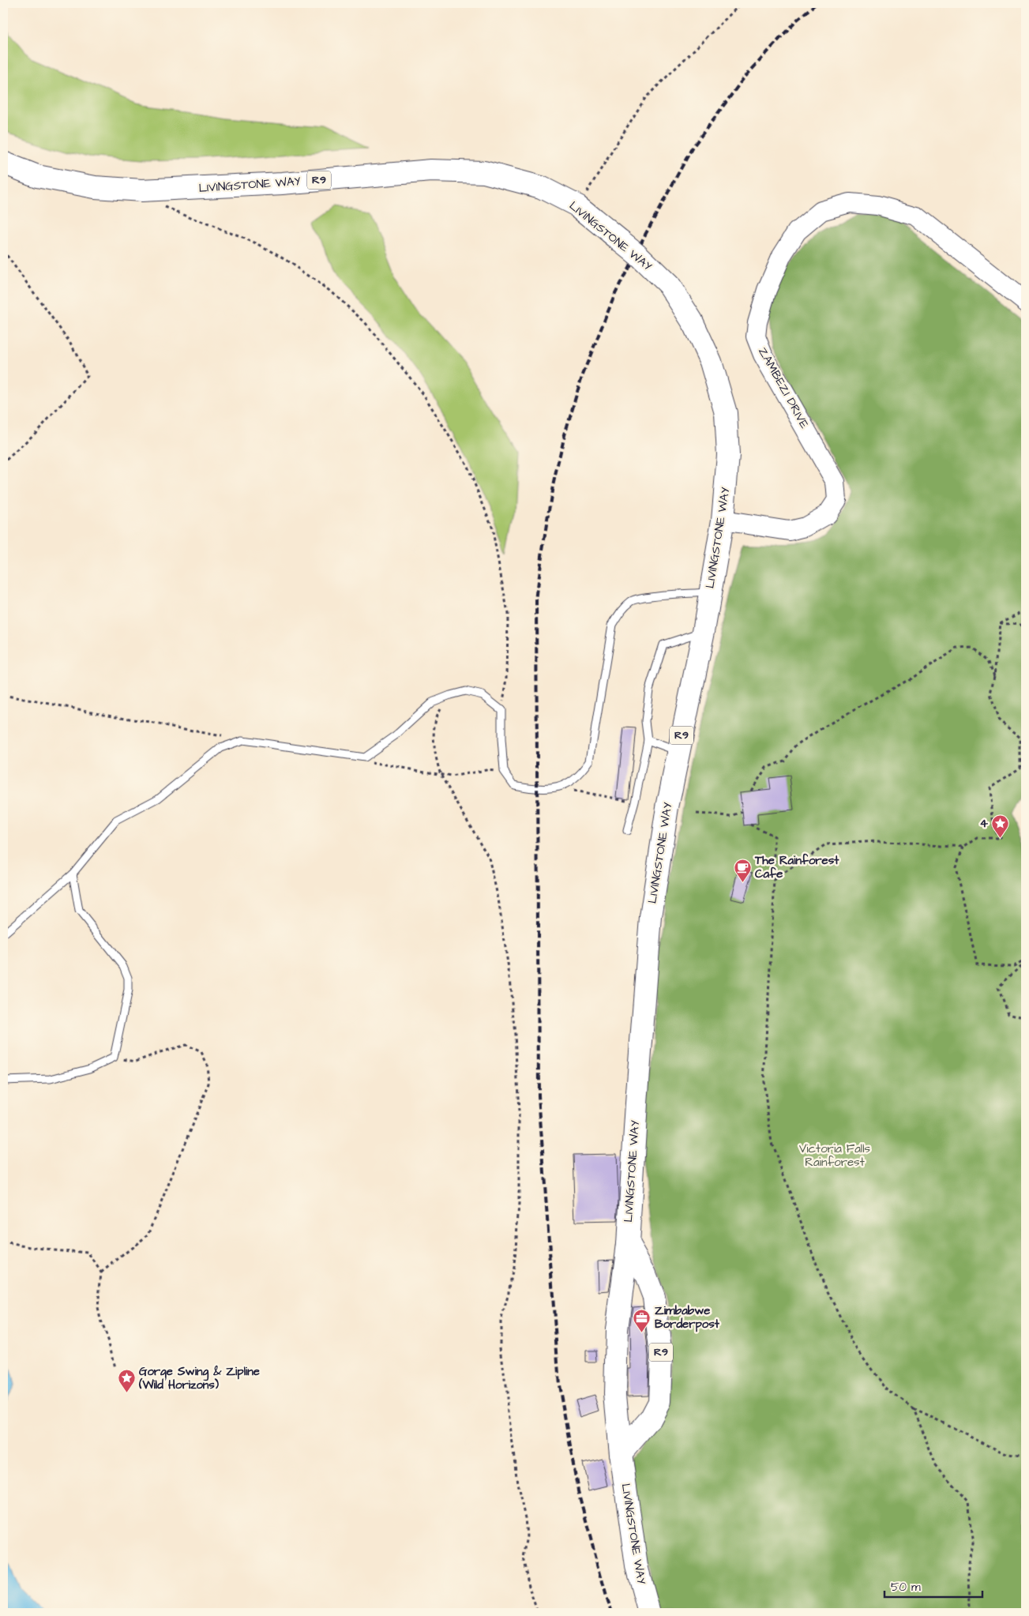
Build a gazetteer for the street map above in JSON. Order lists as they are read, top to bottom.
{
  "streets": {
    "highway": ["R9", "LIVINGSTONE WAY"],
    "street": ["ZAMBEZI DRIVE"]
  },
  "crossings": [
    ["R9", "LIVINGSTONE WAY"],
    ["LIVINGSTONE WAY", "ZAMBEZI DRIVE"]
  ],
  "parks": ["Victoria Falls Rainforest"],
  "places": {
    "place": ["4", "Gorge Swing & Zipline (Wild Horizons)"],
    "cafe": ["The Rainforest Cafe"],
    "office": ["Zimbabwe Borderpost"]
  },
  "scale_bar": "50 m"
}
